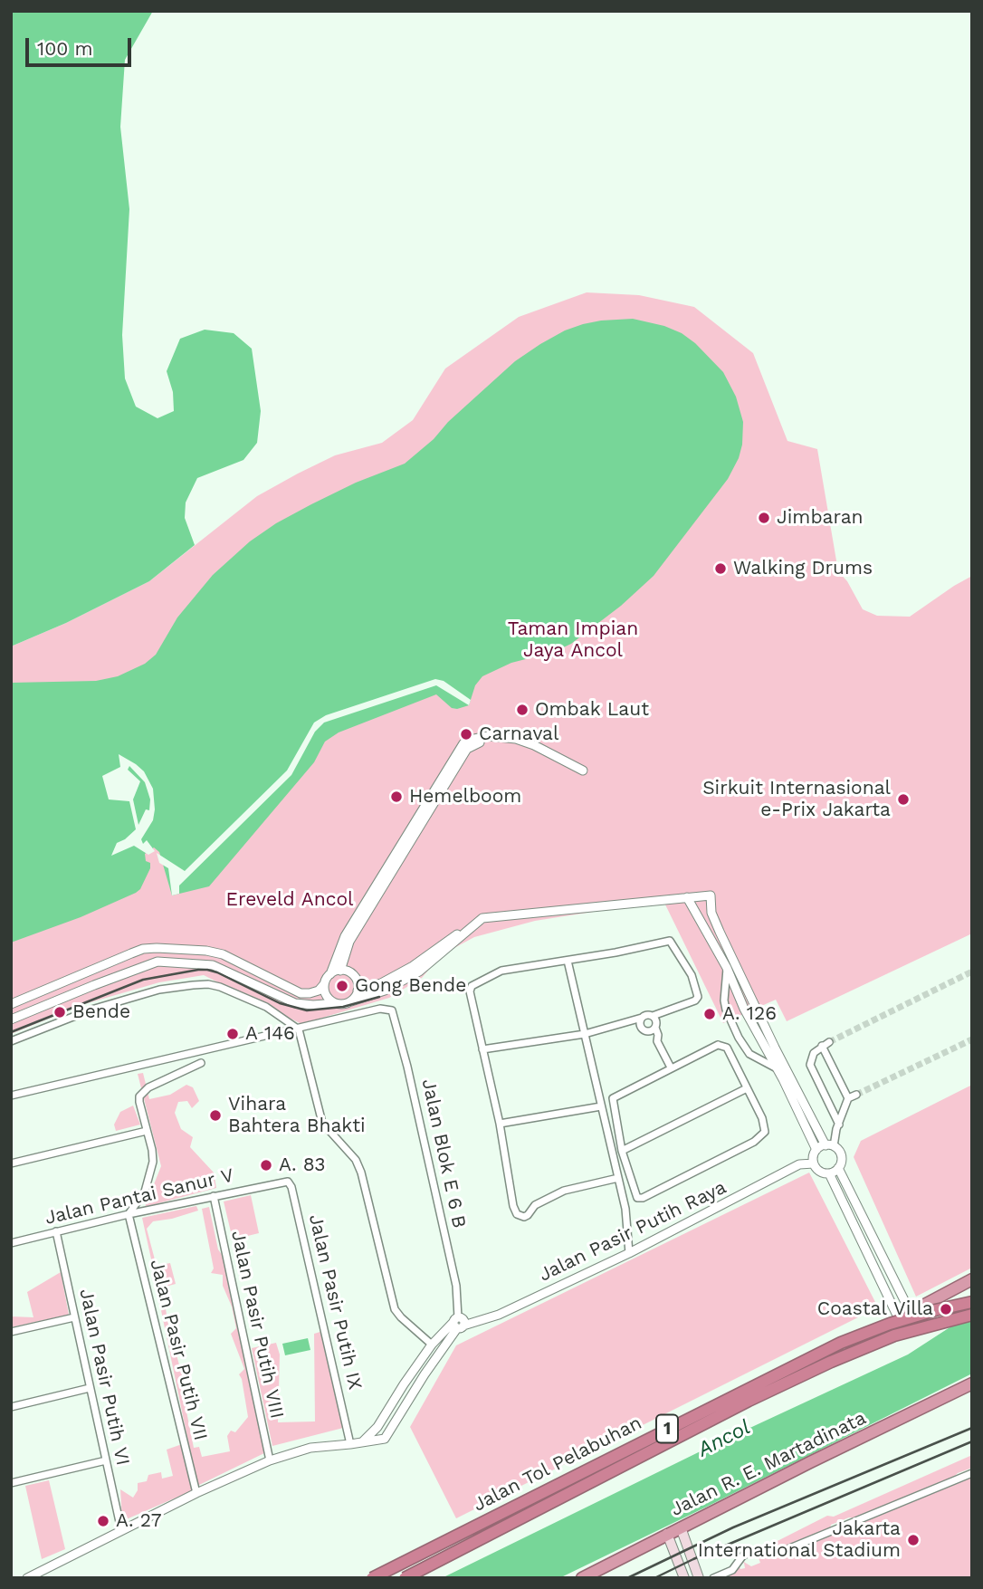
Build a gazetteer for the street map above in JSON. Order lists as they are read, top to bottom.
{
  "streets": {
    "highway": ["1", "Jalan Tol Pelabuhan", "Jalan R. E. Martadinata"],
    "street": [
      "Jalan Blok E 6 B",
      "Jalan Pantai Sanur V",
      "Jalan Pasir Putih Raya",
      "Jalan Pasir Putih IX",
      "Jalan Pasir Putih VIII",
      "Jalan Pasir Putih VII",
      "Jalan Pasir Putih VI"
    ]
  },
  "crossings": [
    ["Jalan Blok E 6 B", "Jalan Pasir Putih Raya"],
    ["Jalan Pantai Sanur V", "Jalan Pasir Putih IX"],
    ["Jalan Pantai Sanur V", "Jalan Pasir Putih VIII"],
    ["Jalan Pantai Sanur V", "Jalan Pasir Putih VII"],
    ["Jalan Pantai Sanur V", "Jalan Pasir Putih VI"]
  ],
  "water": ["Ancol"],
  "parks": ["Taman Impian Jaya Ancol", "Ereveld Ancol"],
  "places": [
    "Jimbaran",
    "Walking Drums",
    "Ombak Laut",
    "Carnaval",
    "Hemelboom",
    "Sirkuit Internasional e-Prix Jakarta",
    "Gong Bende",
    "Bende",
    "A. 126",
    "A 146",
    "Vihara Bahtera Bhakti",
    "A. 83",
    "Coastal Villa",
    "A. 27",
    "Jakarta International Stadium"
  ],
  "scale_bar": "100 m"
}
